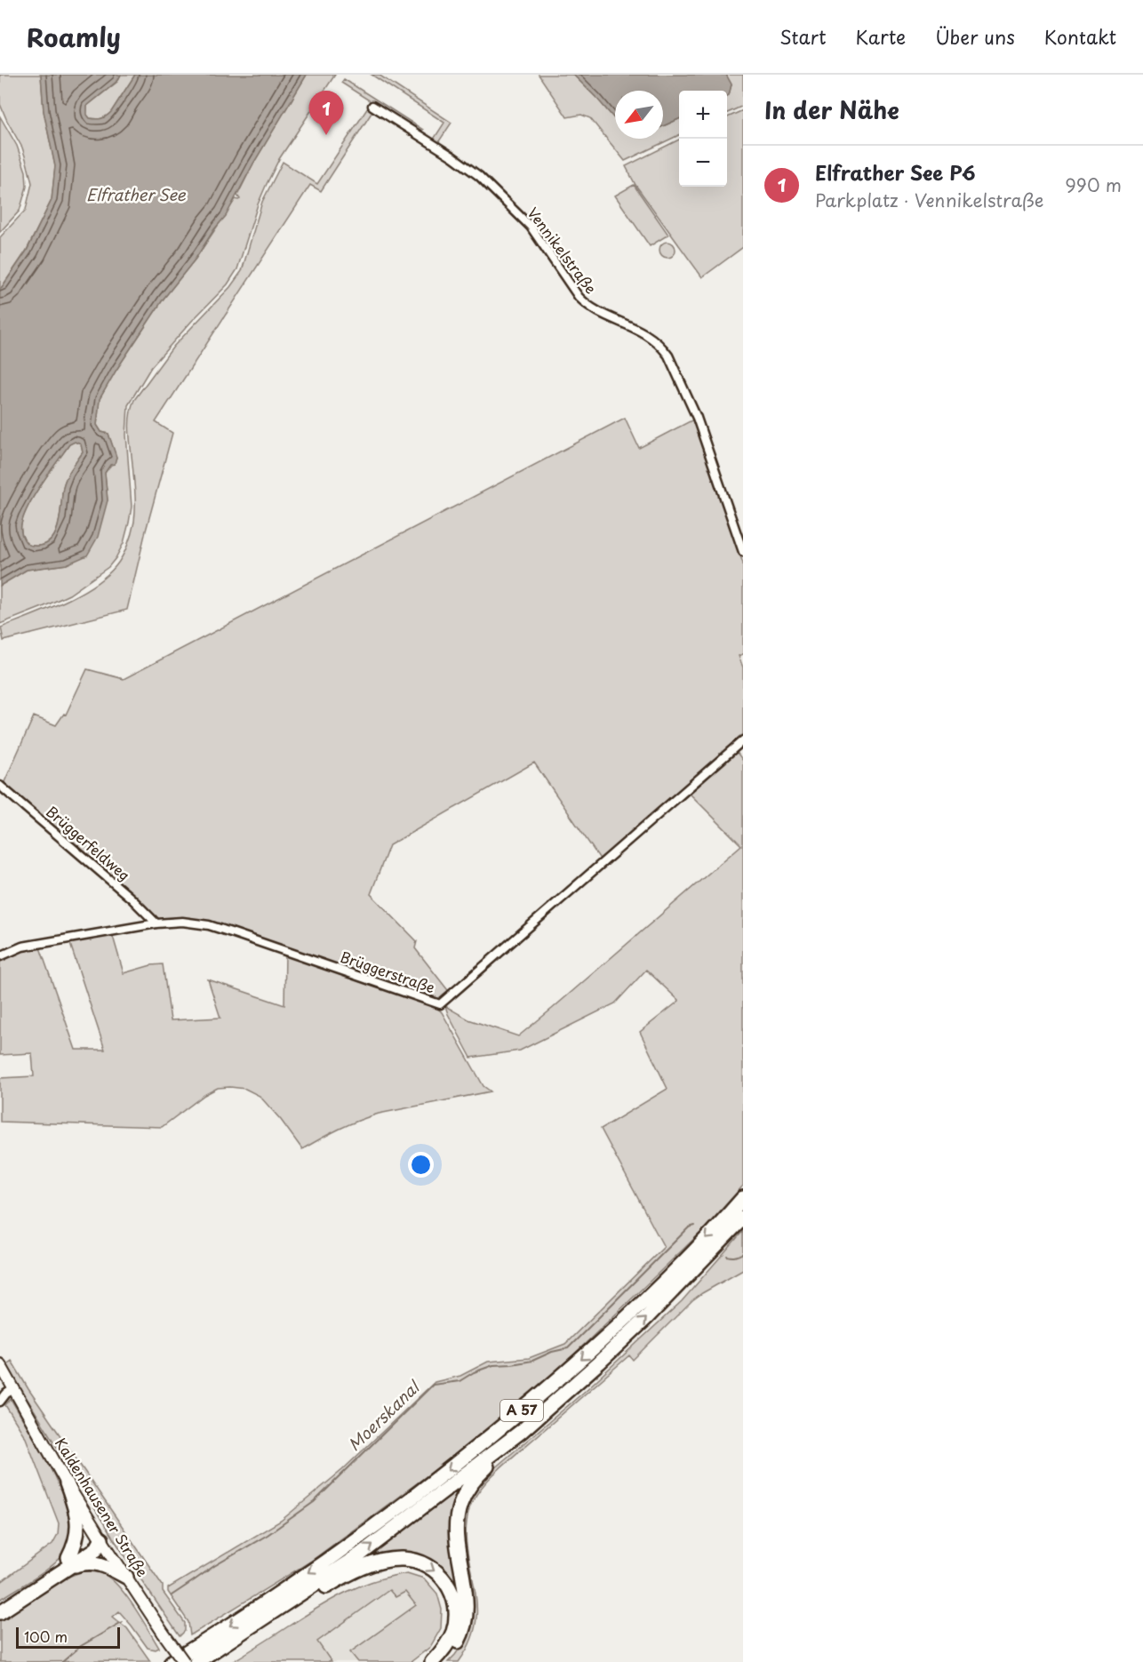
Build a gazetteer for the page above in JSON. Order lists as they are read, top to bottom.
{
  "streets": {
    "highway": ["A 57"],
    "main road": ["Kaldenhausener Straße"],
    "street": ["Vennikelstraße", "Brüggerfeldweg", "Brüggerstraße"]
  },
  "crossings": [
    ["Brüggerfeldweg", "Brüggerstraße"]
  ],
  "water": ["Elfrather See", "Moerskanal"],
  "scale_bar": "100 m",
  "north": "bottom left",
  "page": {
    "header": "Roamly",
    "nav": [
      "Start",
      "Karte",
      "Über uns",
      "Kontakt"
    ],
    "heading": "In der Nähe",
    "map_buttons": ["+", "−"],
    "pins": "1",
    "list": [
      {
        "mark": "1",
        "name": "Elfrather See P6",
        "note": "Parkplatz · Vennikelstraße",
        "value": "990 m"
      }
    ],
    "scale": "100 m"
  }
}
